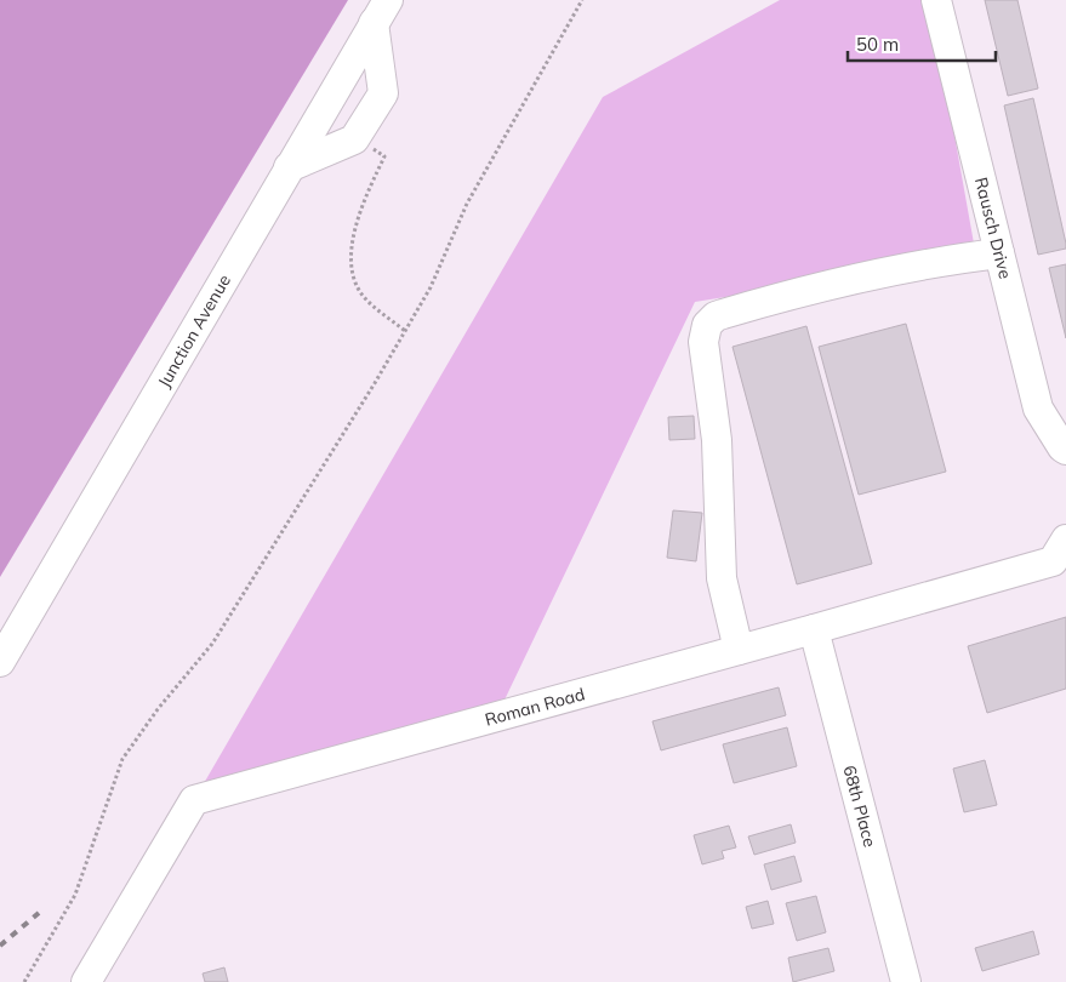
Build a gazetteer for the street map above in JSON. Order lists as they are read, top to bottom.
{
  "streets": {
    "street": [
      "Rausch Drive",
      "Junction Avenue",
      "Roman Road",
      "68th Place"
    ]
  },
  "crossings": [
    ["Roman Road", "68th Place"]
  ],
  "scale_bar": "50 m"
}
